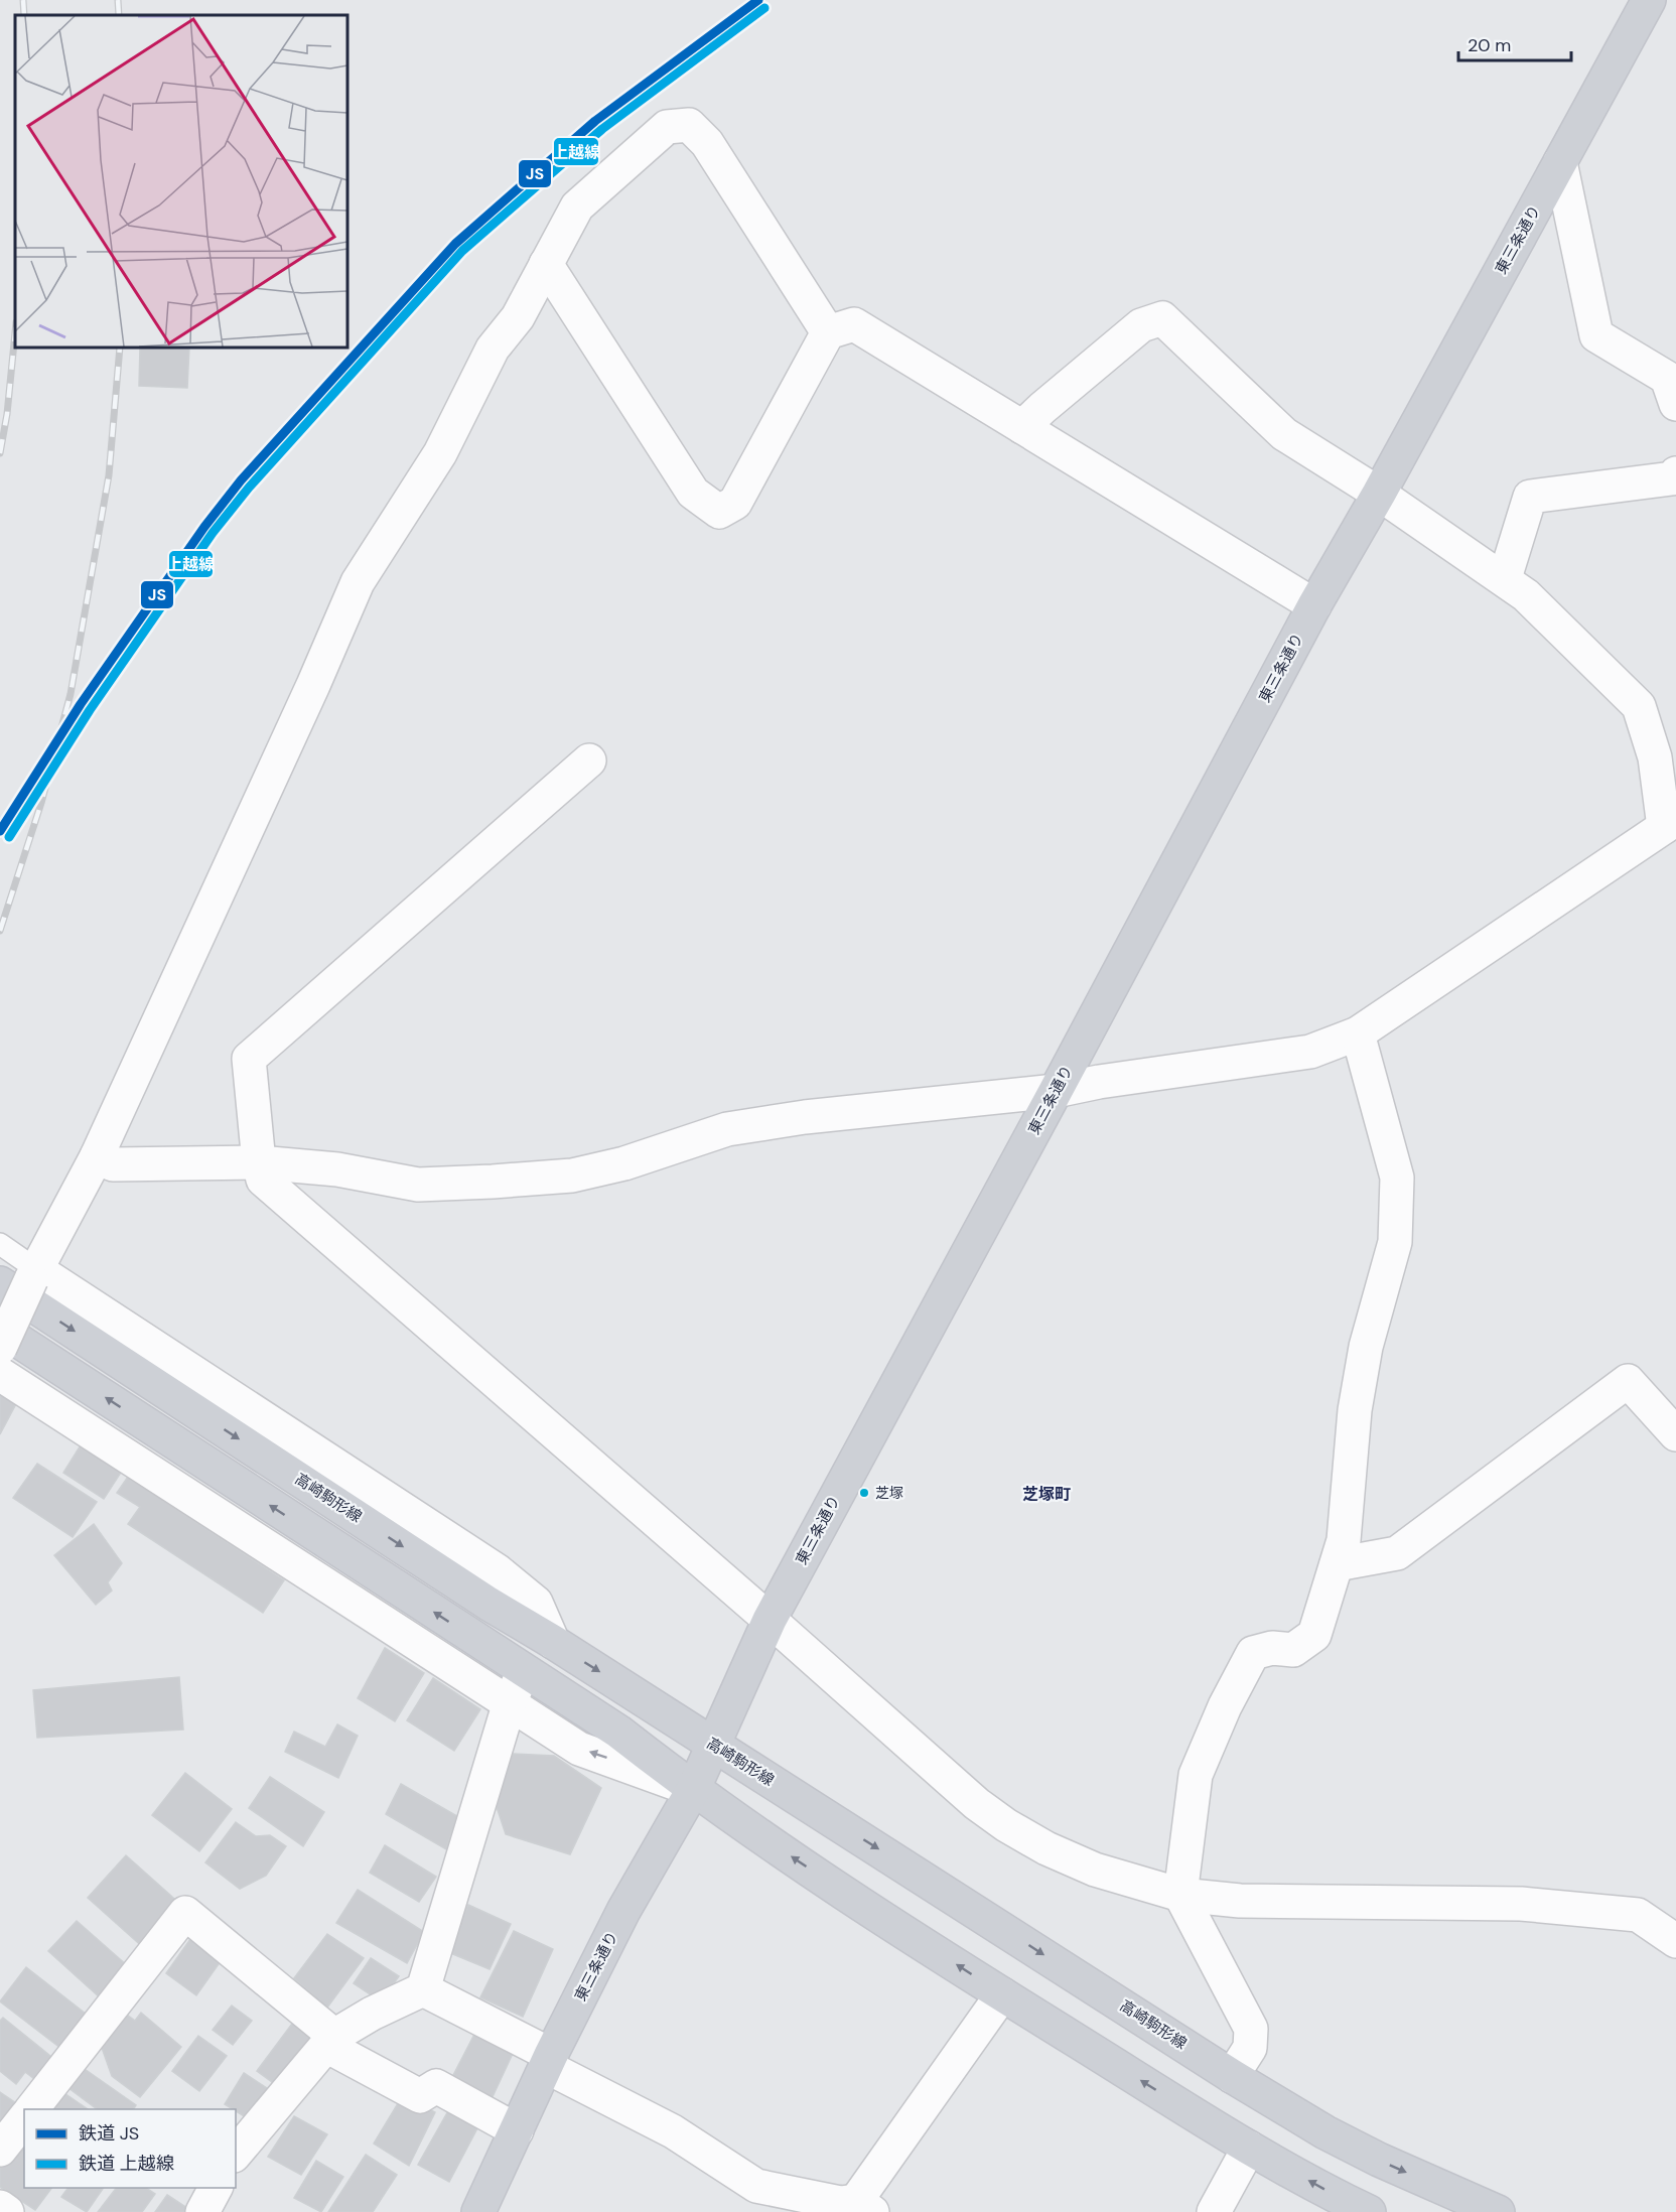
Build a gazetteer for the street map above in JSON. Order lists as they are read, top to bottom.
{
  "streets": {
    "main road": ["東三条通り", "高崎駒形線"]
  },
  "crossings": [
    ["東三条通り", "高崎駒形線"]
  ],
  "districts": ["芝塚町"],
  "places": ["芝塚"],
  "lines": ["rail line JS", "rail line 上越線"],
  "legend": ["鉄道 JS", "鉄道 上越線"],
  "scale_bar": "20 m"
}
